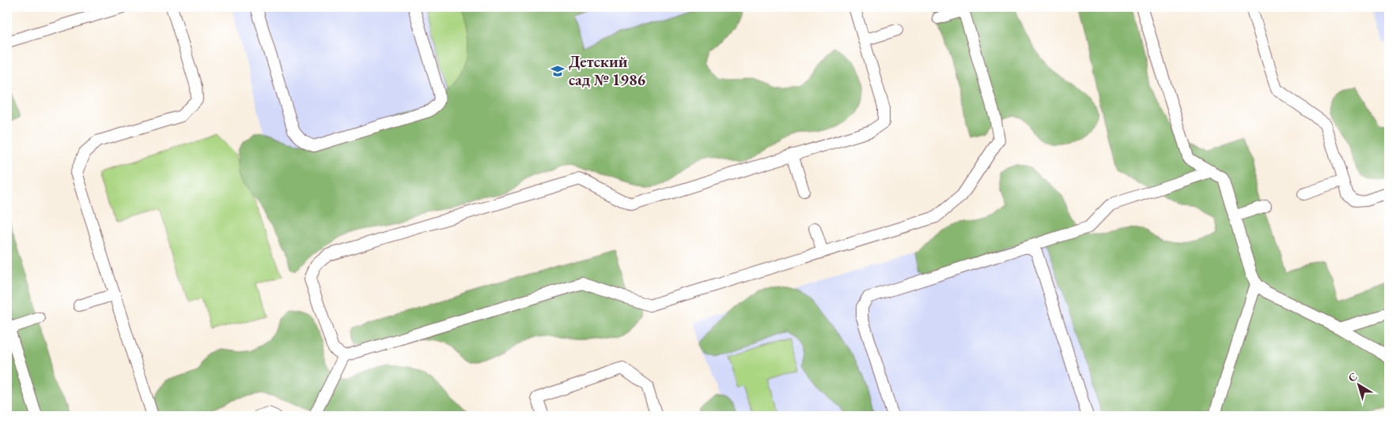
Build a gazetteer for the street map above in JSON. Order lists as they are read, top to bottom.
{
  "places": {
    "school or university": ["Детский сад № 1986"]
  },
  "north": "top left"
}
